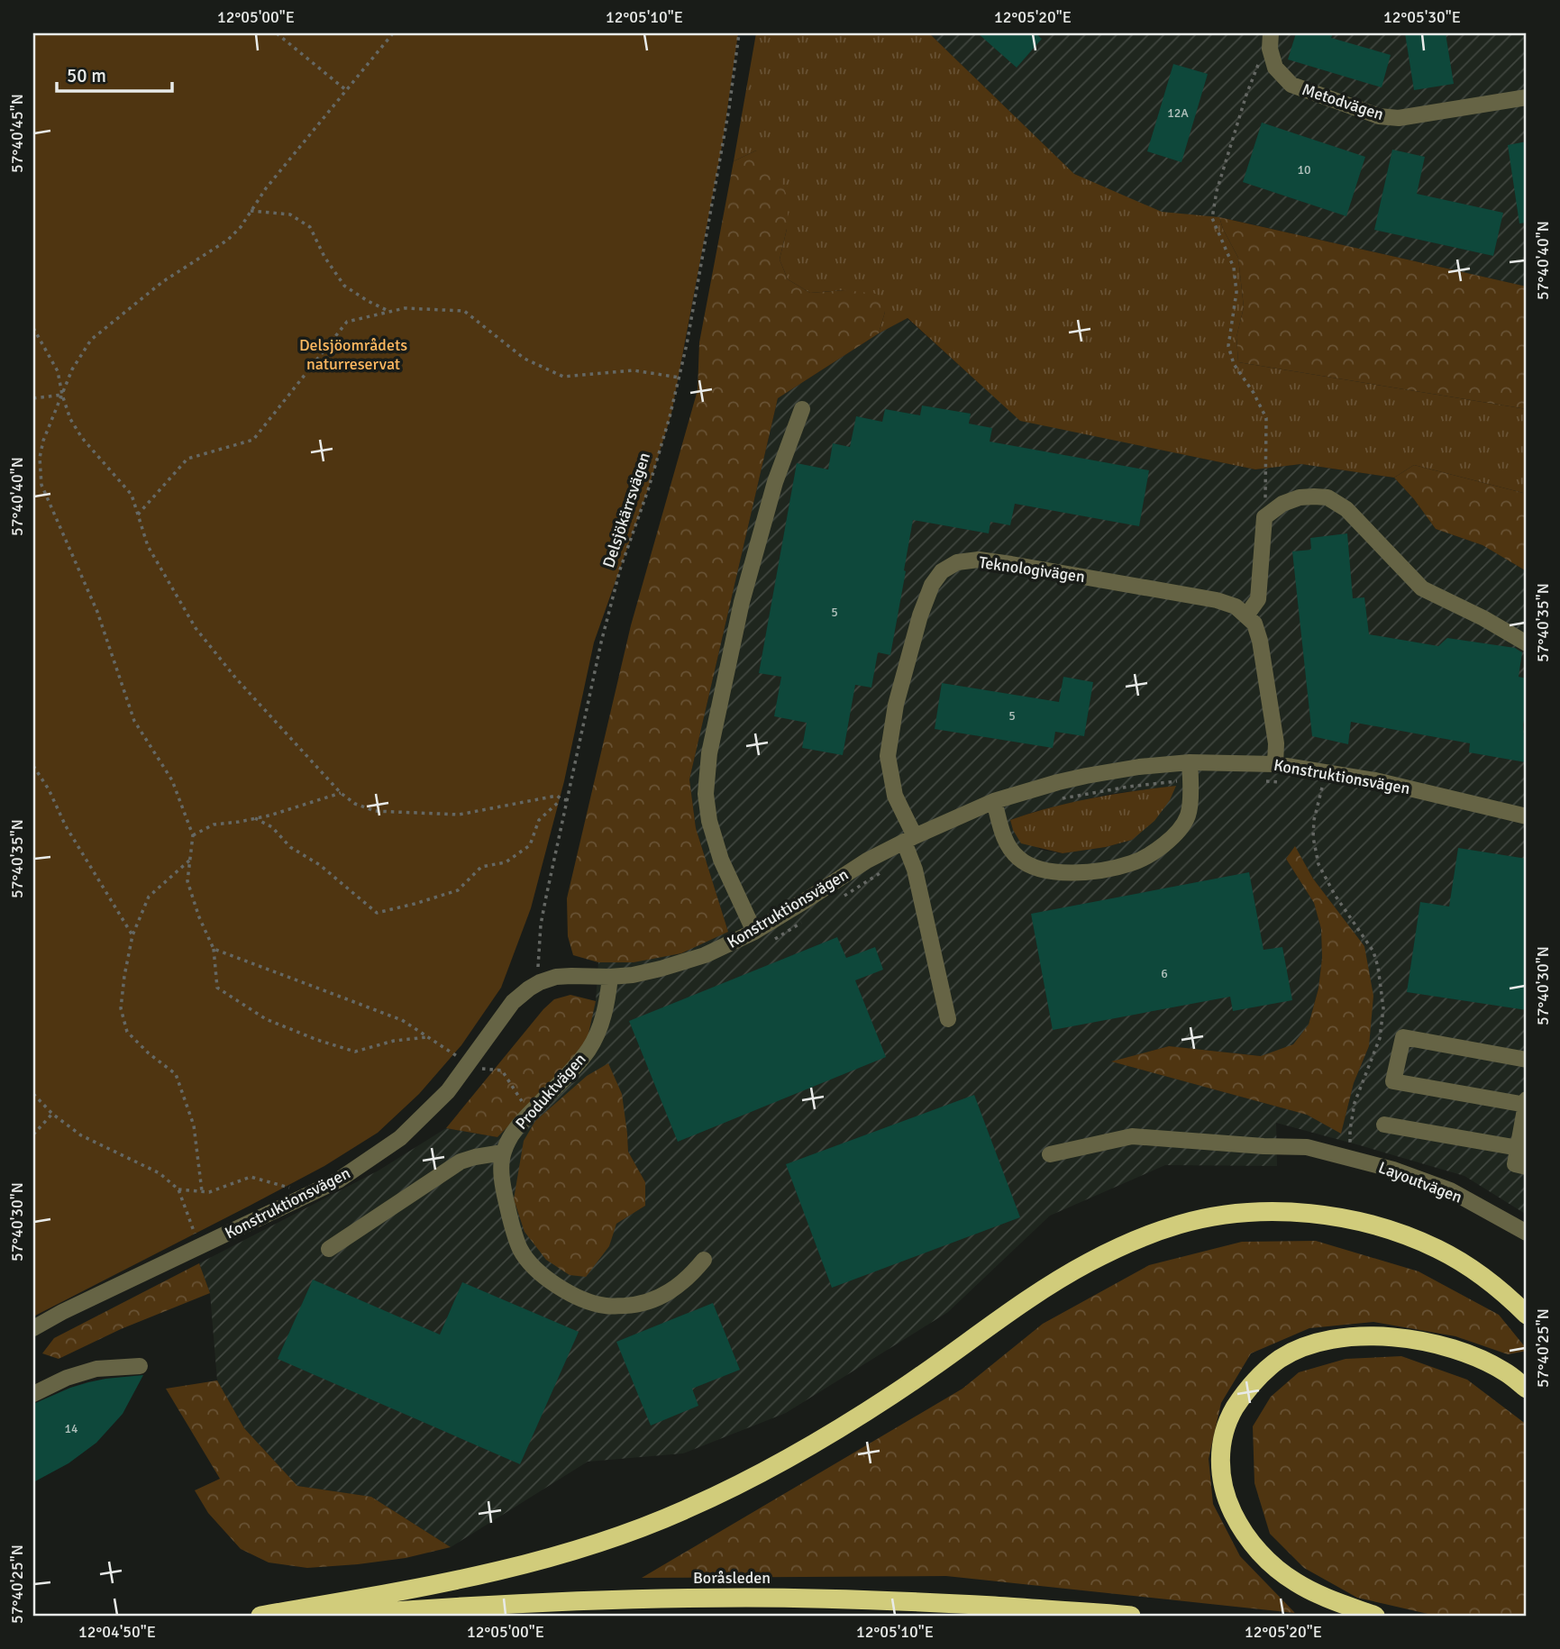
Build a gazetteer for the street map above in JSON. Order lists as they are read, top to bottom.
{
  "streets": {
    "highway": ["Boråsleden"],
    "street": [
      "Metodvägen",
      "Teknologivägen",
      "Konstruktionsvägen",
      "Produktvägen",
      "Layoutvägen"
    ],
    "path": ["Delsjökärrsvägen"]
  },
  "crossings": [
    ["Delsjökärrsvägen", "Konstruktionsvägen"],
    ["Teknologivägen", "Konstruktionsvägen"],
    ["Konstruktionsvägen", "Produktvägen"]
  ],
  "parks": ["Delsjöområdets naturreservat"],
  "house_numbers": [
    "12A",
    "10",
    "5",
    "5",
    "6",
    "14"
  ],
  "scale_bar": "50 m",
  "coordinates": [
    "12°05'00\"E",
    "12°05'10\"E",
    "12°05'20\"E",
    "12°05'30\"E",
    "57°40'45\"N",
    "57°40'40\"N",
    "57°40'35\"N",
    "57°40'30\"N",
    "57°40'25\"N",
    "12°04'50\"E"
  ]
}
